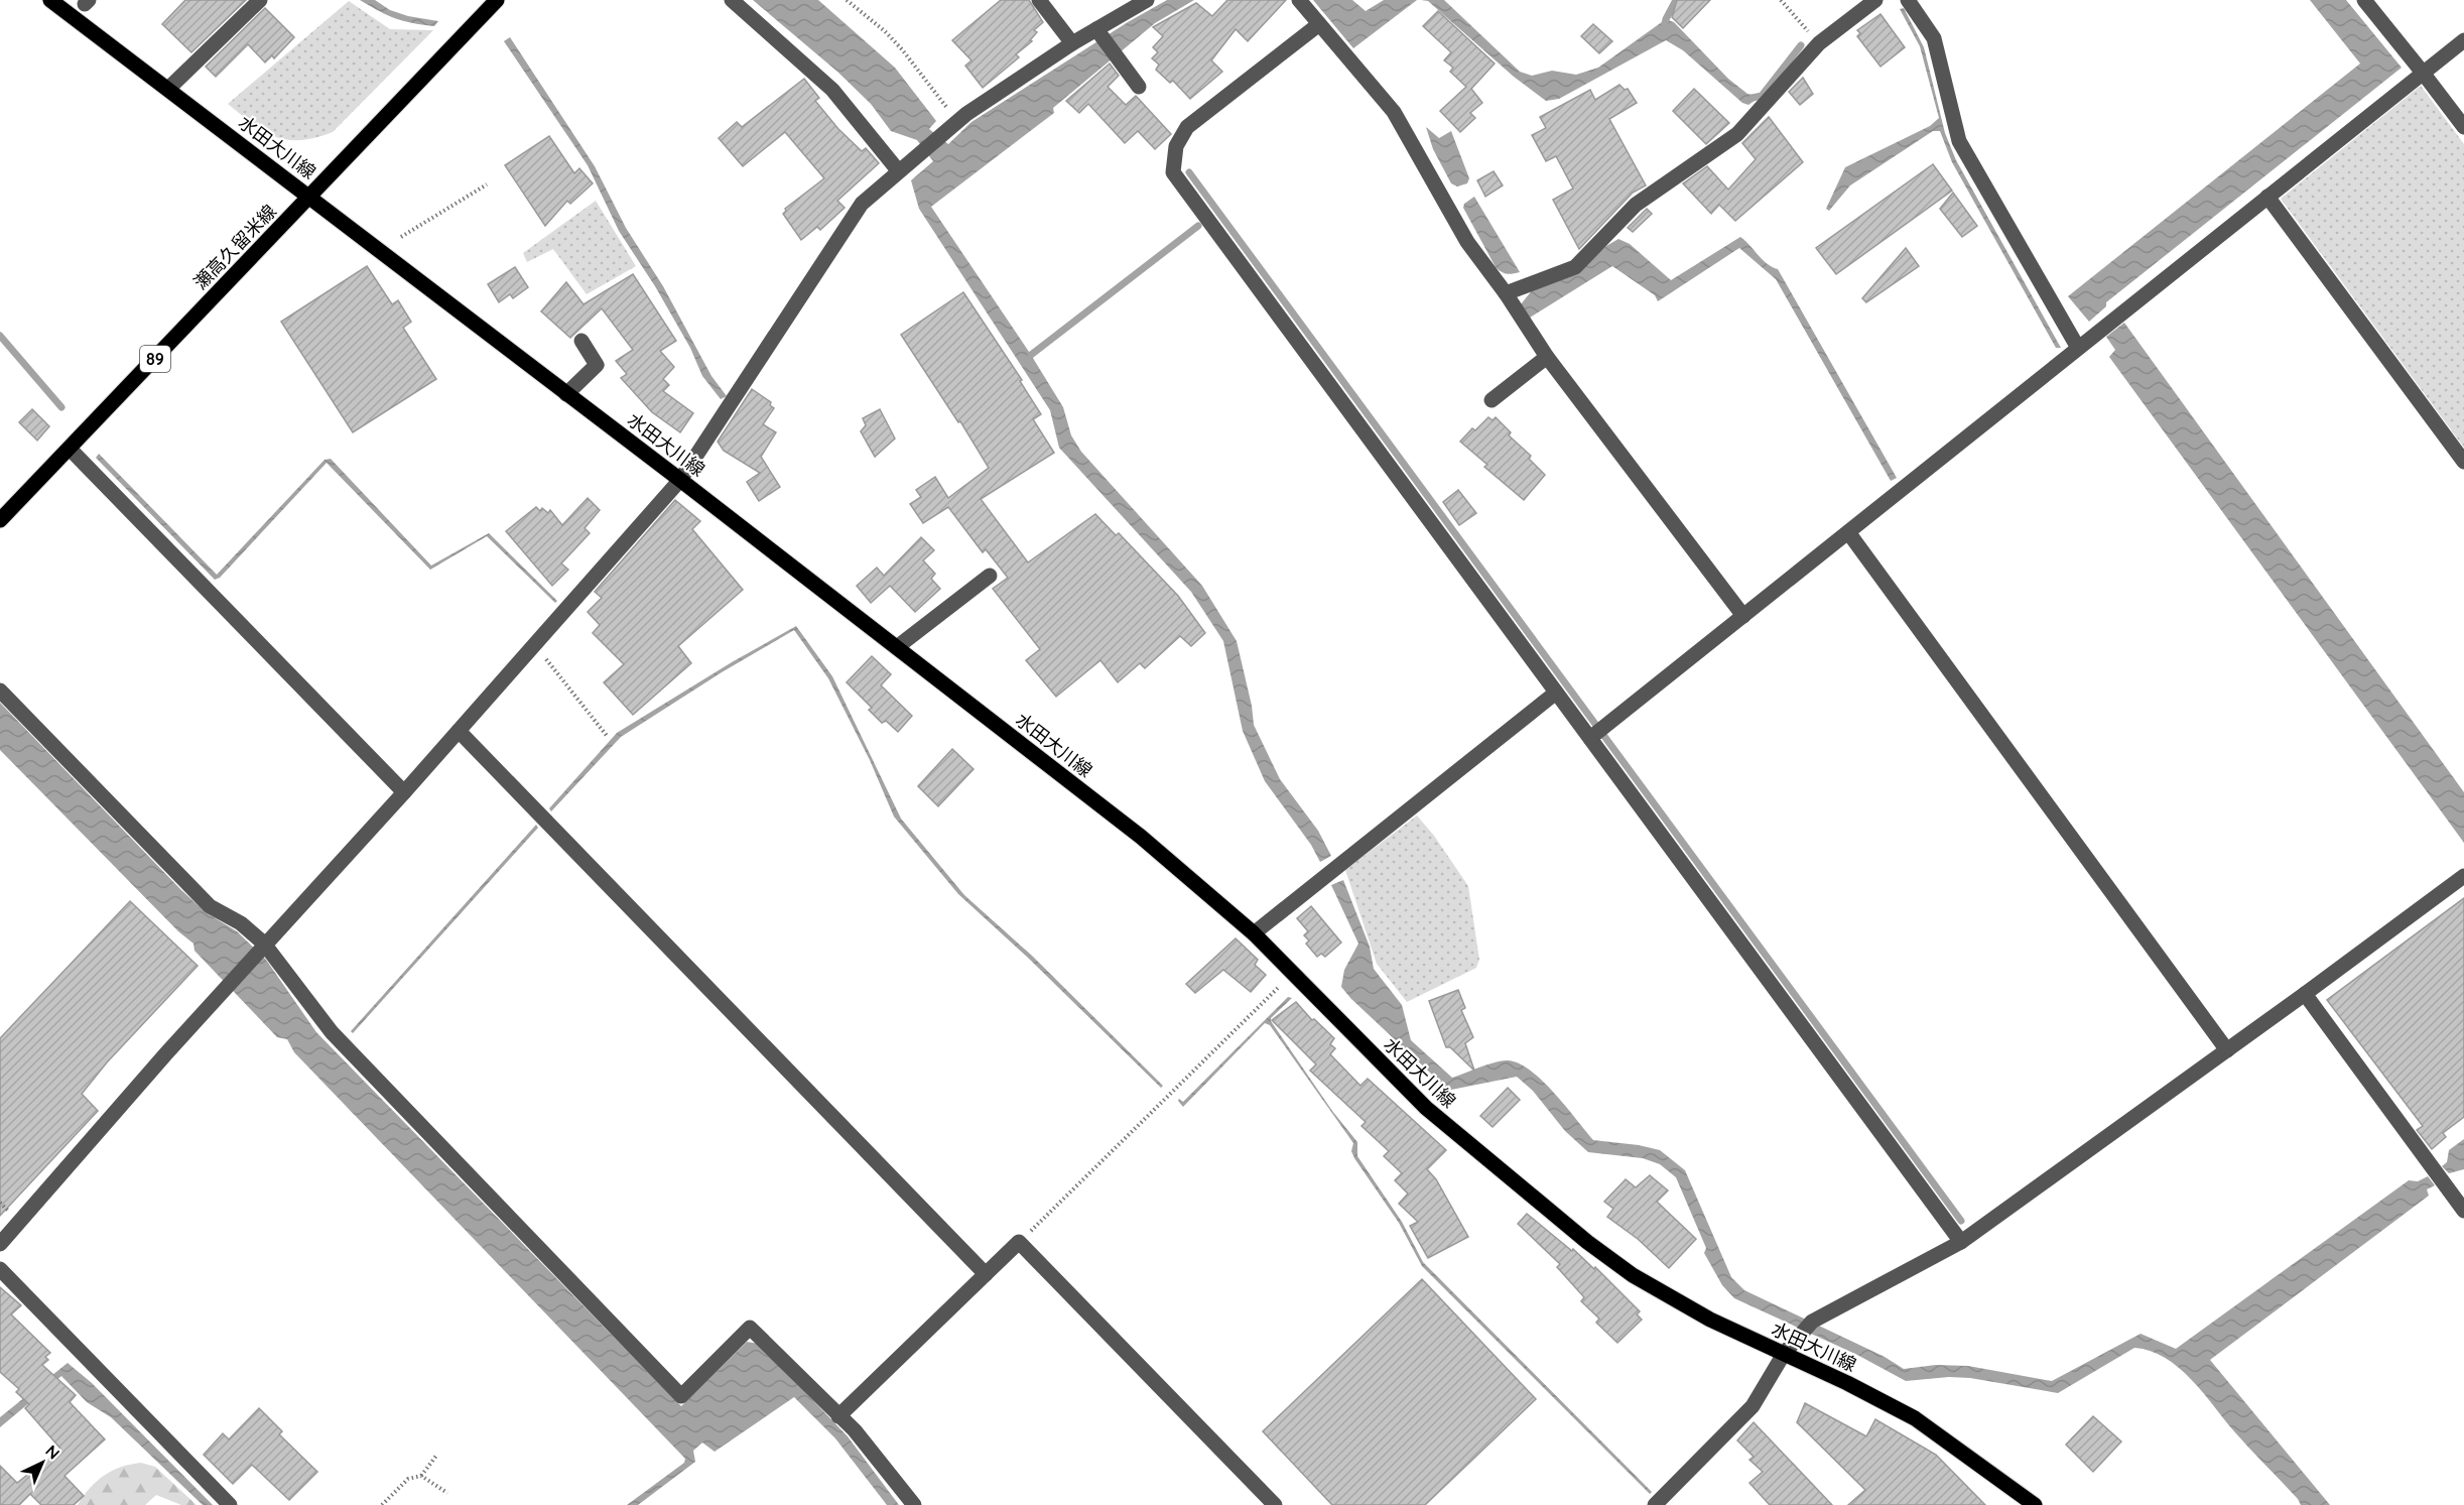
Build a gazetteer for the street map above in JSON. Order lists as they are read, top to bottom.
{
  "streets": {
    "main road": ["水田大川線", "瀬高久留米線", "89"]
  },
  "crossings": [
    ["水田大川線", "瀬高久留米線"]
  ],
  "north": "top right"
}
